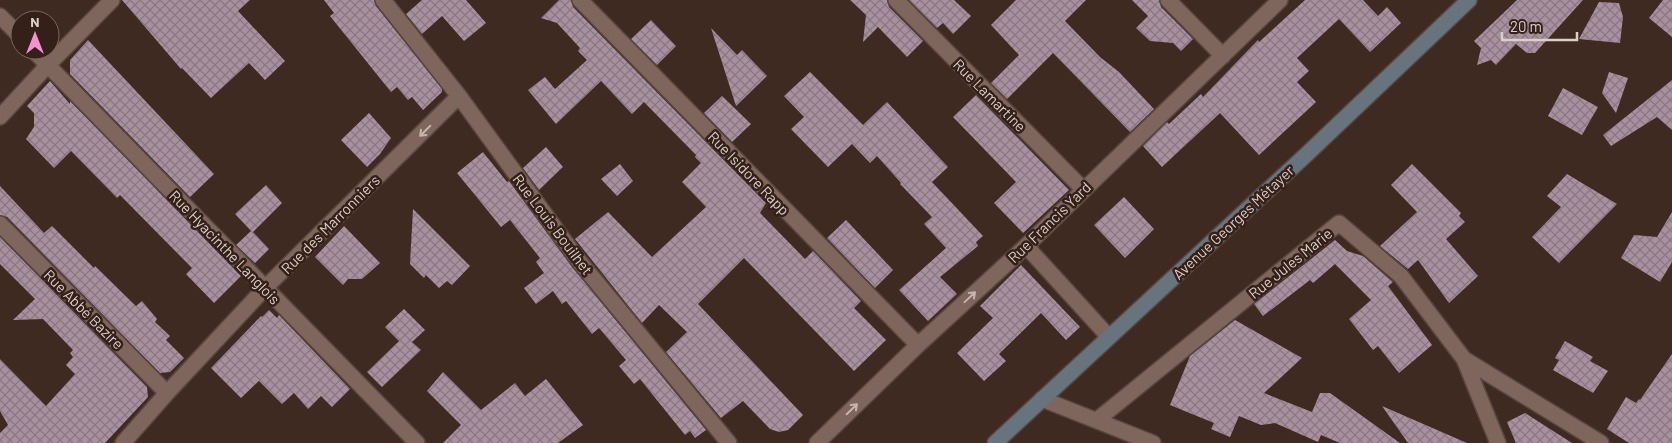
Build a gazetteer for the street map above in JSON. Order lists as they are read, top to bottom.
{
  "streets": {
    "street": [
      "Rue Lamartine",
      "Rue Isidore Rapp",
      "Rue Francis Yard",
      "Avenue Georges Métayer",
      "Rue des Marronniers",
      "Rue Louis Bouilhet",
      "Rue Hyacinthe Langlois",
      "Rue Jules Marie",
      "Rue Abbé Bazire"
    ]
  },
  "crossings": [
    ["Rue Lamartine", "Rue Francis Yard"],
    ["Rue Isidore Rapp", "Rue Francis Yard"],
    ["Rue des Marronniers", "Rue Louis Bouilhet"],
    ["Rue des Marronniers", "Rue Hyacinthe Langlois"],
    ["Rue des Marronniers", "Rue Abbé Bazire"]
  ],
  "one_way": ["Rue Francis Yard", "Rue des Marronniers"],
  "scale_bar": "20 m",
  "north": "top"
}
